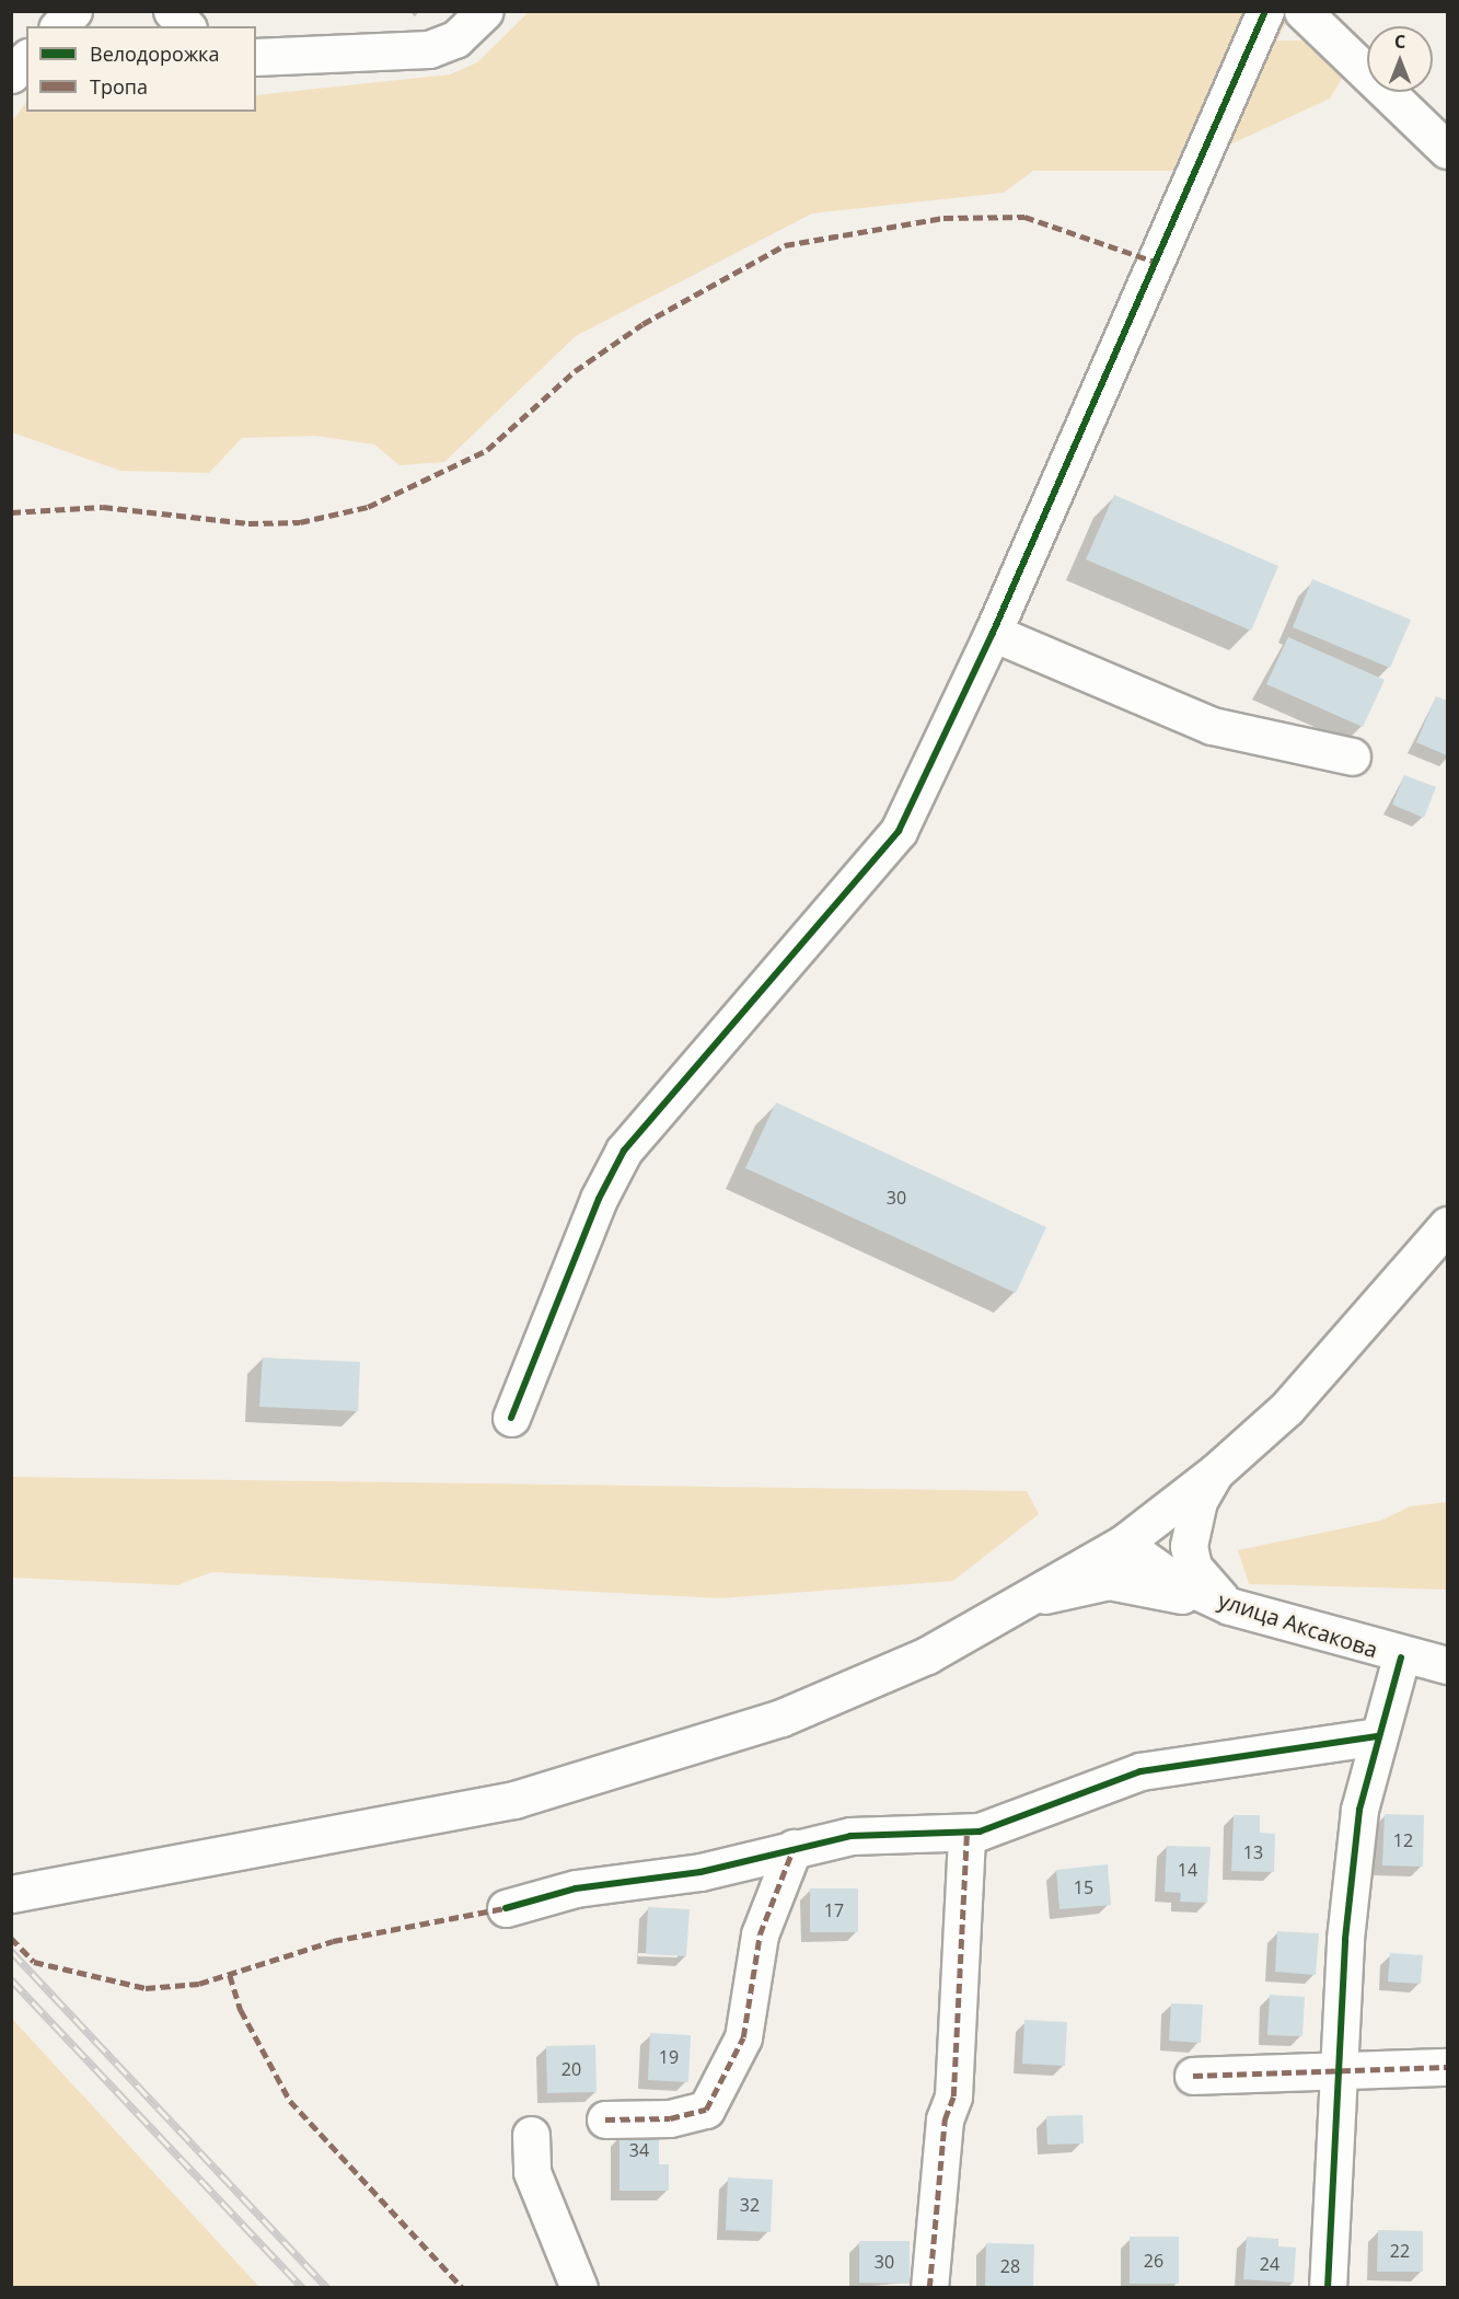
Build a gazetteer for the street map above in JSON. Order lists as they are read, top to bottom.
{
  "streets": {
    "street": ["улица Аксакова"]
  },
  "house_numbers": [
    "30",
    "12",
    "13",
    "14",
    "15",
    "17",
    "19",
    "20",
    "34",
    "32",
    "22",
    "26",
    "30",
    "24",
    "28"
  ],
  "legend": ["Велодорожка", "Тропа"],
  "north": "top"
}
